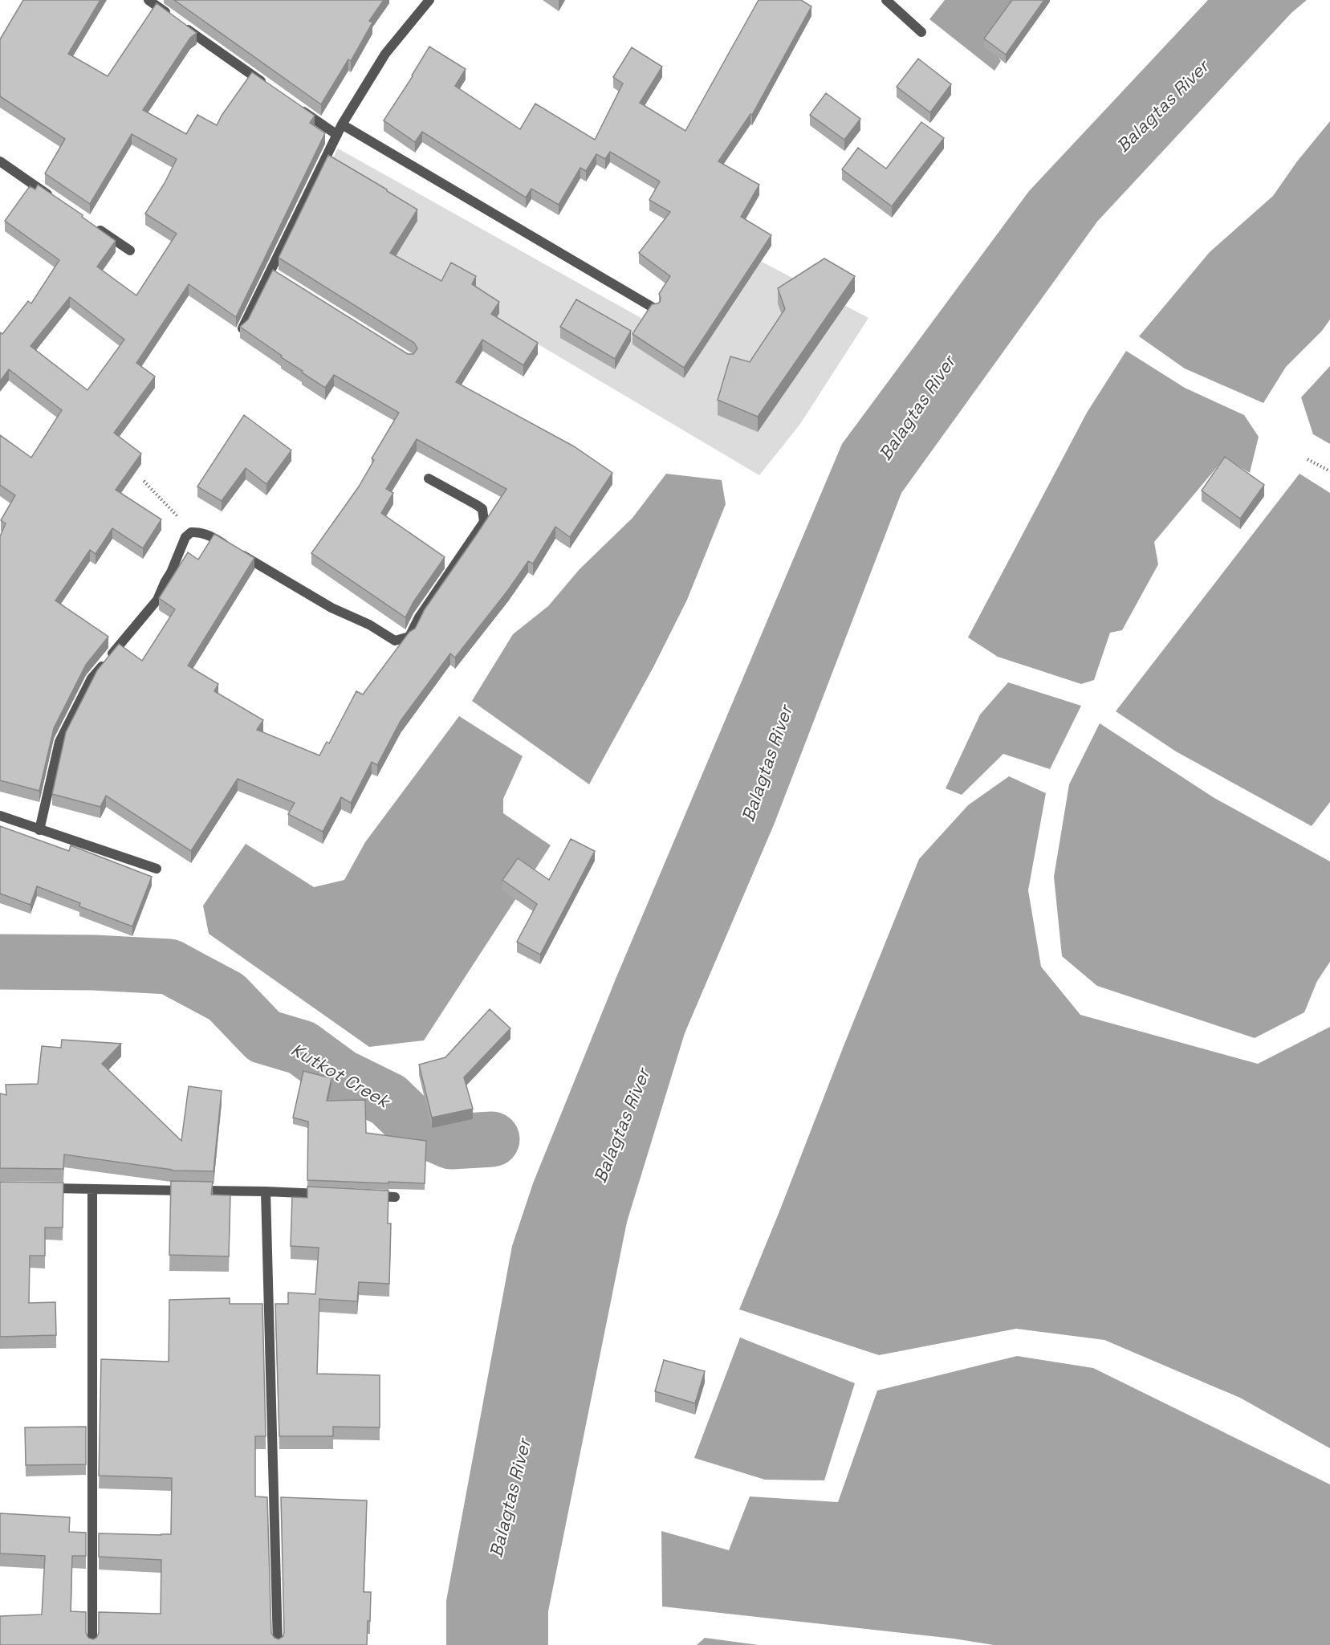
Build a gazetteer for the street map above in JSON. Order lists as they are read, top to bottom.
{
  "water": ["Balagtas River", "Kutkot Creek"]
}
